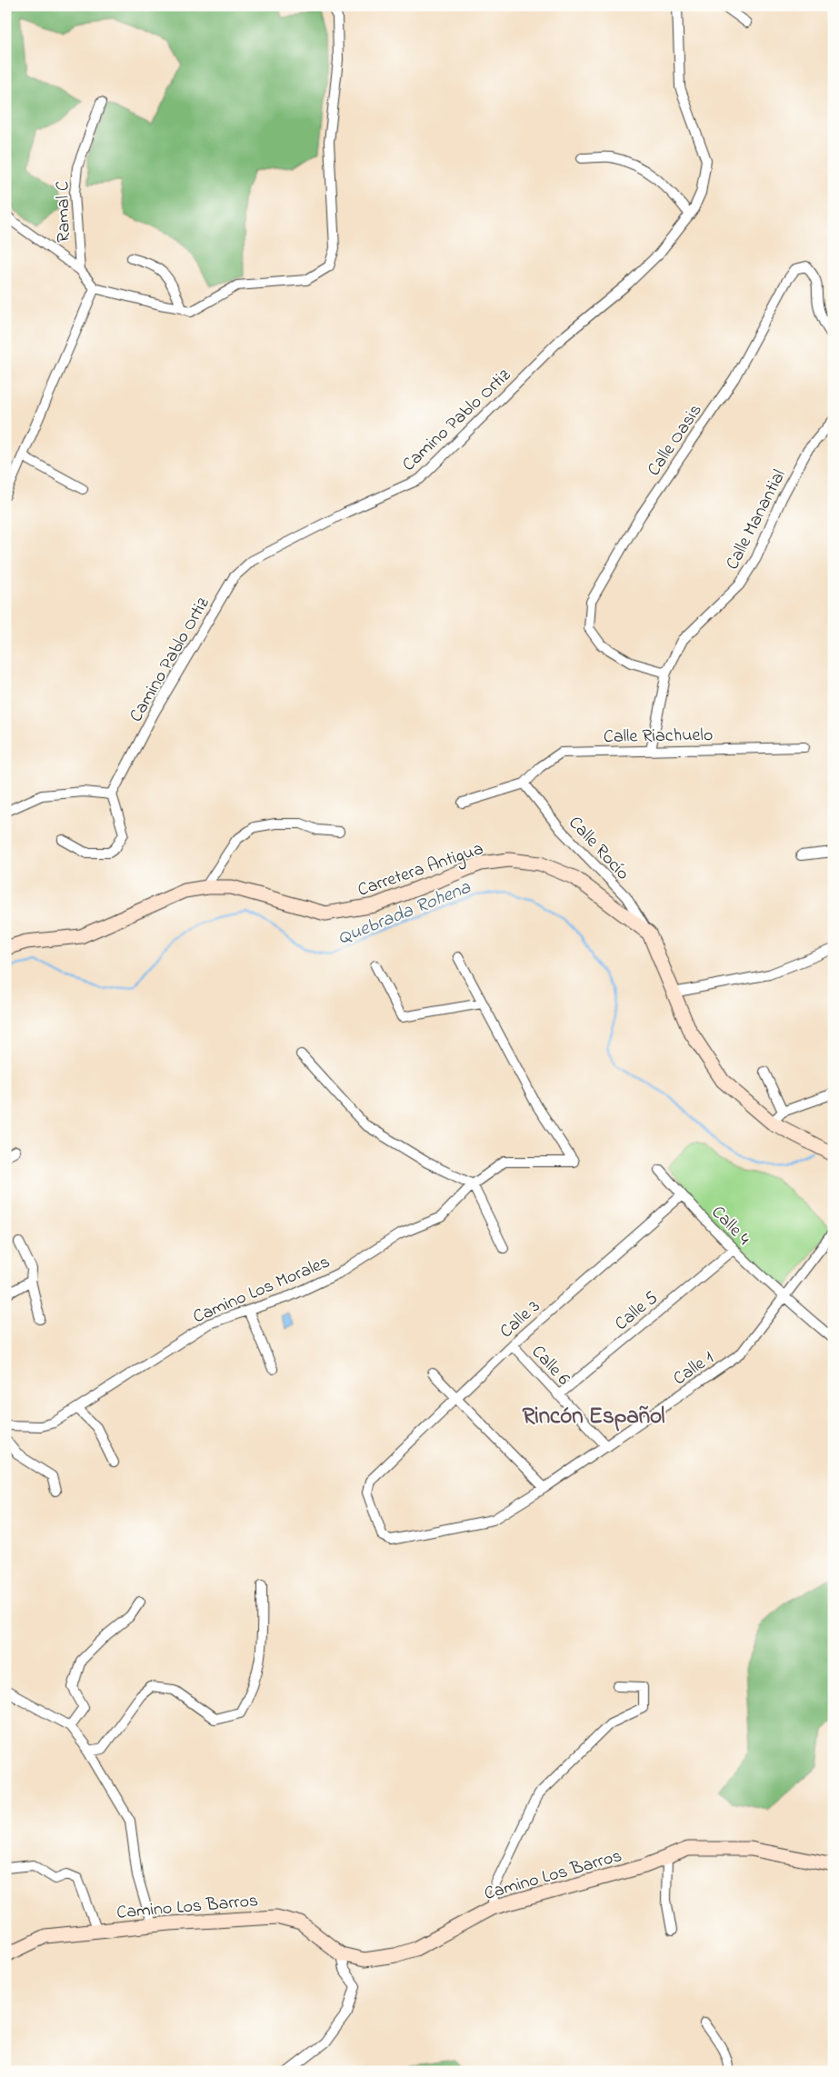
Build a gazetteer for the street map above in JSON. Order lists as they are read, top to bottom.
{
  "streets": {
    "street": [
      "Ramal C",
      "Camino Pablo Ortiz",
      "Calle Oasis",
      "Calle Manantial",
      "Calle Riachuelo",
      "Calle Rocío",
      "Carretera Antigua",
      "Calle 4",
      "Camino Los Morales",
      "Calle 5",
      "Calle 3",
      "Calle 6",
      "Calle 1",
      "Camino Los Barros"
    ]
  },
  "crossings": [
    ["Calle Oasis", "Calle Manantial"],
    ["Calle Manantial", "Calle Riachuelo"],
    ["Calle Riachuelo", "Calle Rocío"],
    ["Calle Rocío", "Carretera Antigua"],
    ["Calle 4", "Calle 5"],
    ["Calle 4", "Calle 3"],
    ["Calle 4", "Calle 1"],
    ["Calle 5", "Calle 6"],
    ["Calle 3", "Calle 6"],
    ["Calle 3", "Calle 1"],
    ["Calle 6", "Calle 1"]
  ],
  "districts": ["Rincón Español"],
  "water": ["Quebrada Rohena"]
}
